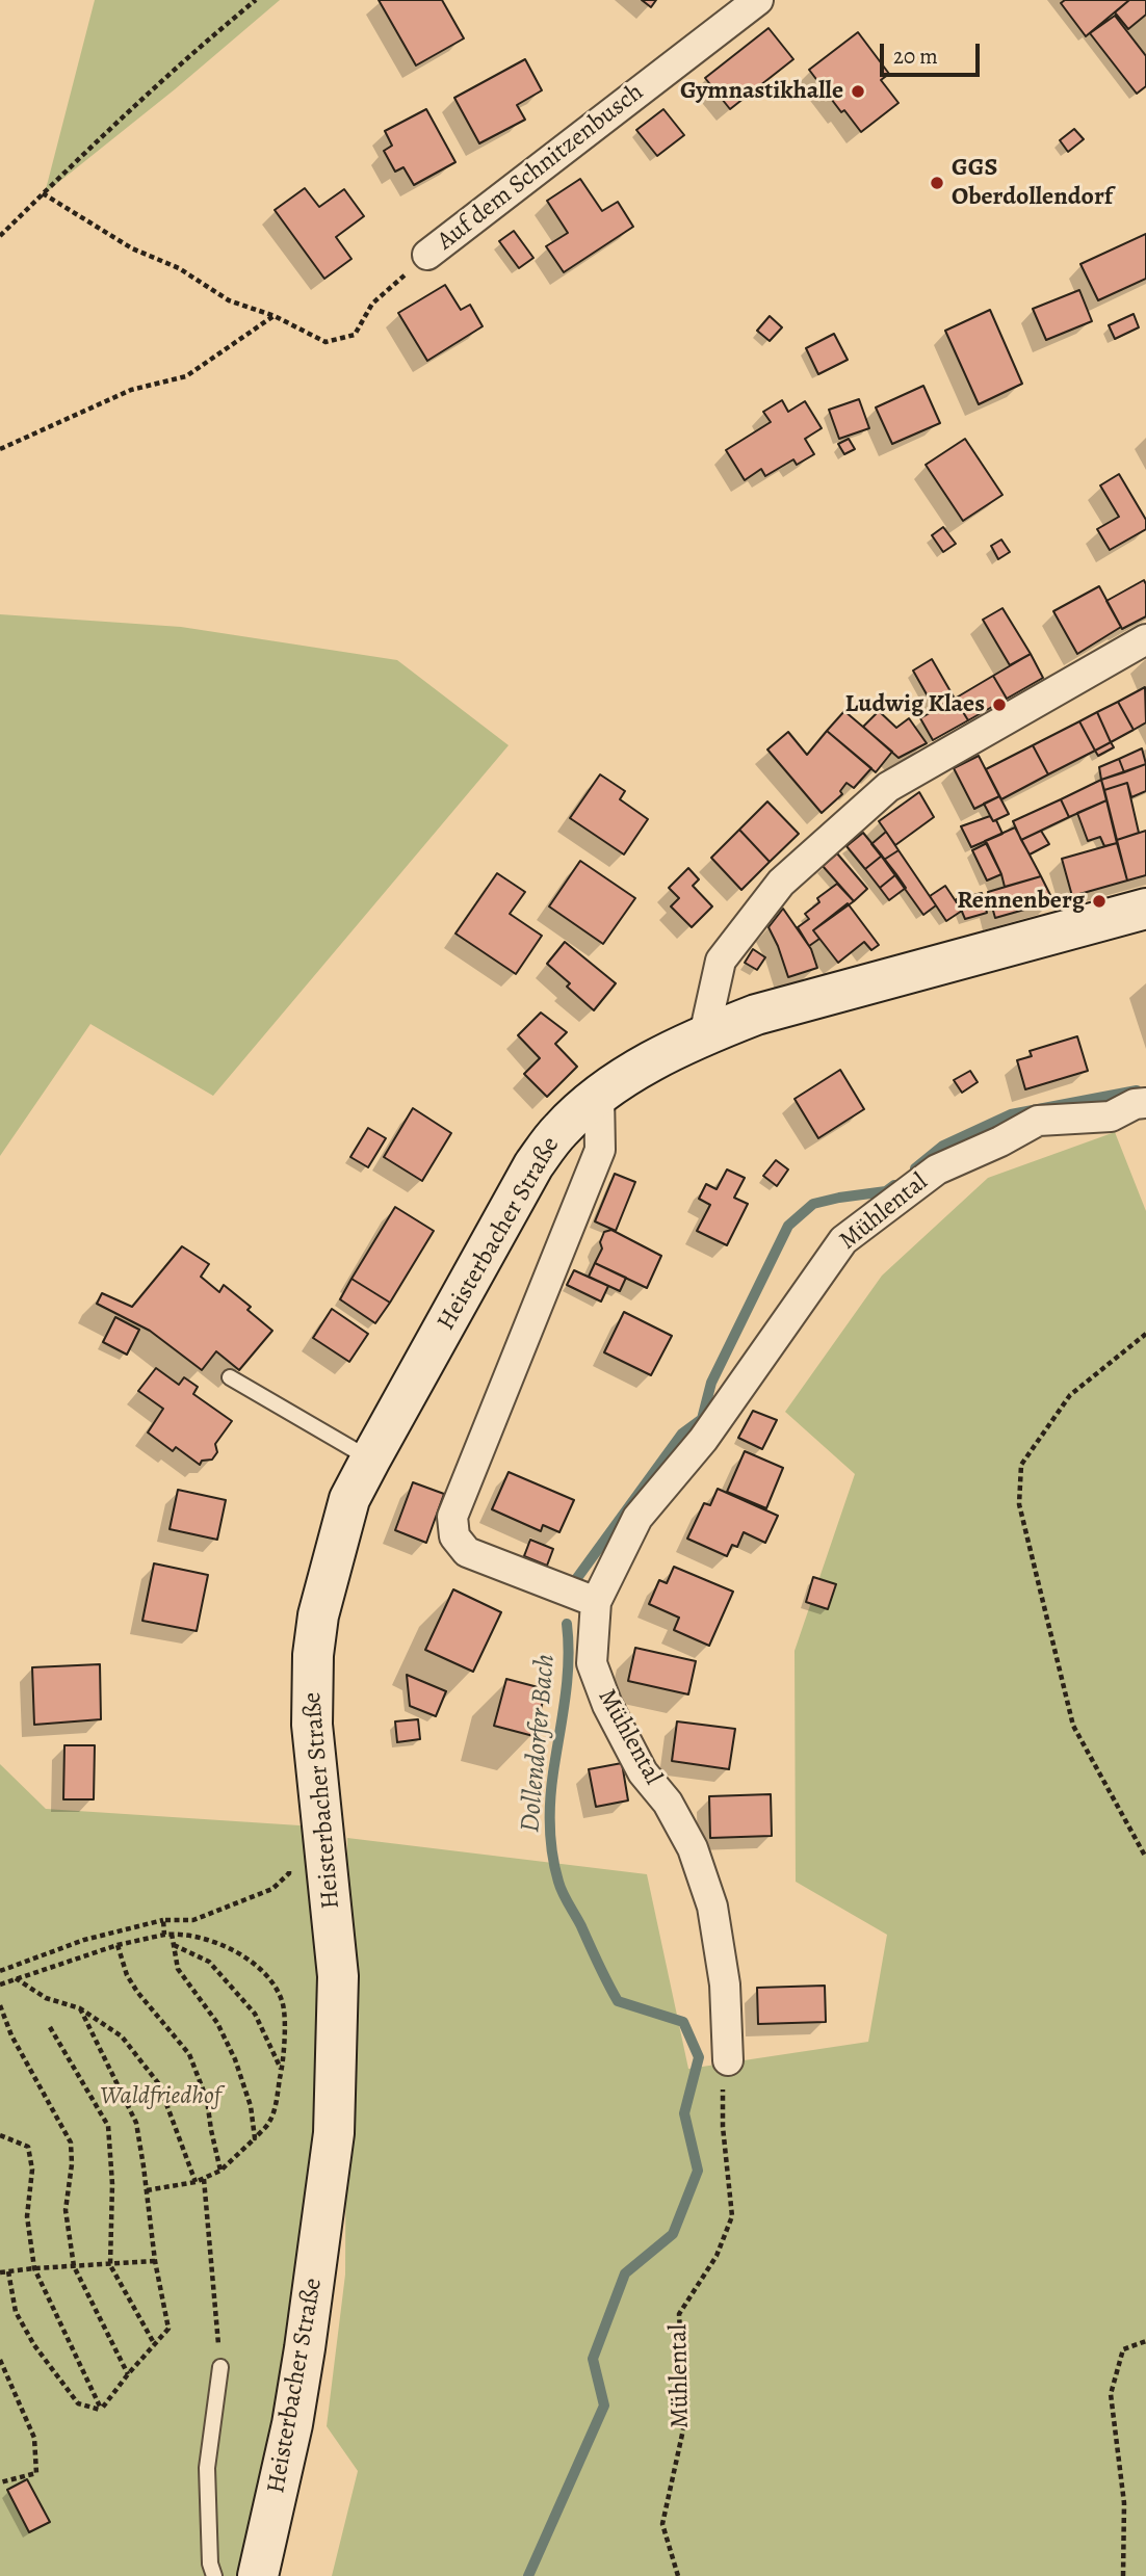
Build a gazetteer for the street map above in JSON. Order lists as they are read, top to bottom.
{
  "streets": {
    "main road": ["Heisterbacher Straße"],
    "street": ["Auf dem Schnitzenbusch", "Mühlental"]
  },
  "crossings": [
    ["Mühlental", "Heisterbacher Straße"]
  ],
  "water": ["Dollendorfer Bach"],
  "parks": ["Waldfriedhof"],
  "places": [
    "Gymnastikhalle",
    "GGS Oberdollendorf",
    "Ludwig Klaes",
    "Rennenberg"
  ],
  "scale_bar": "20 m"
}
